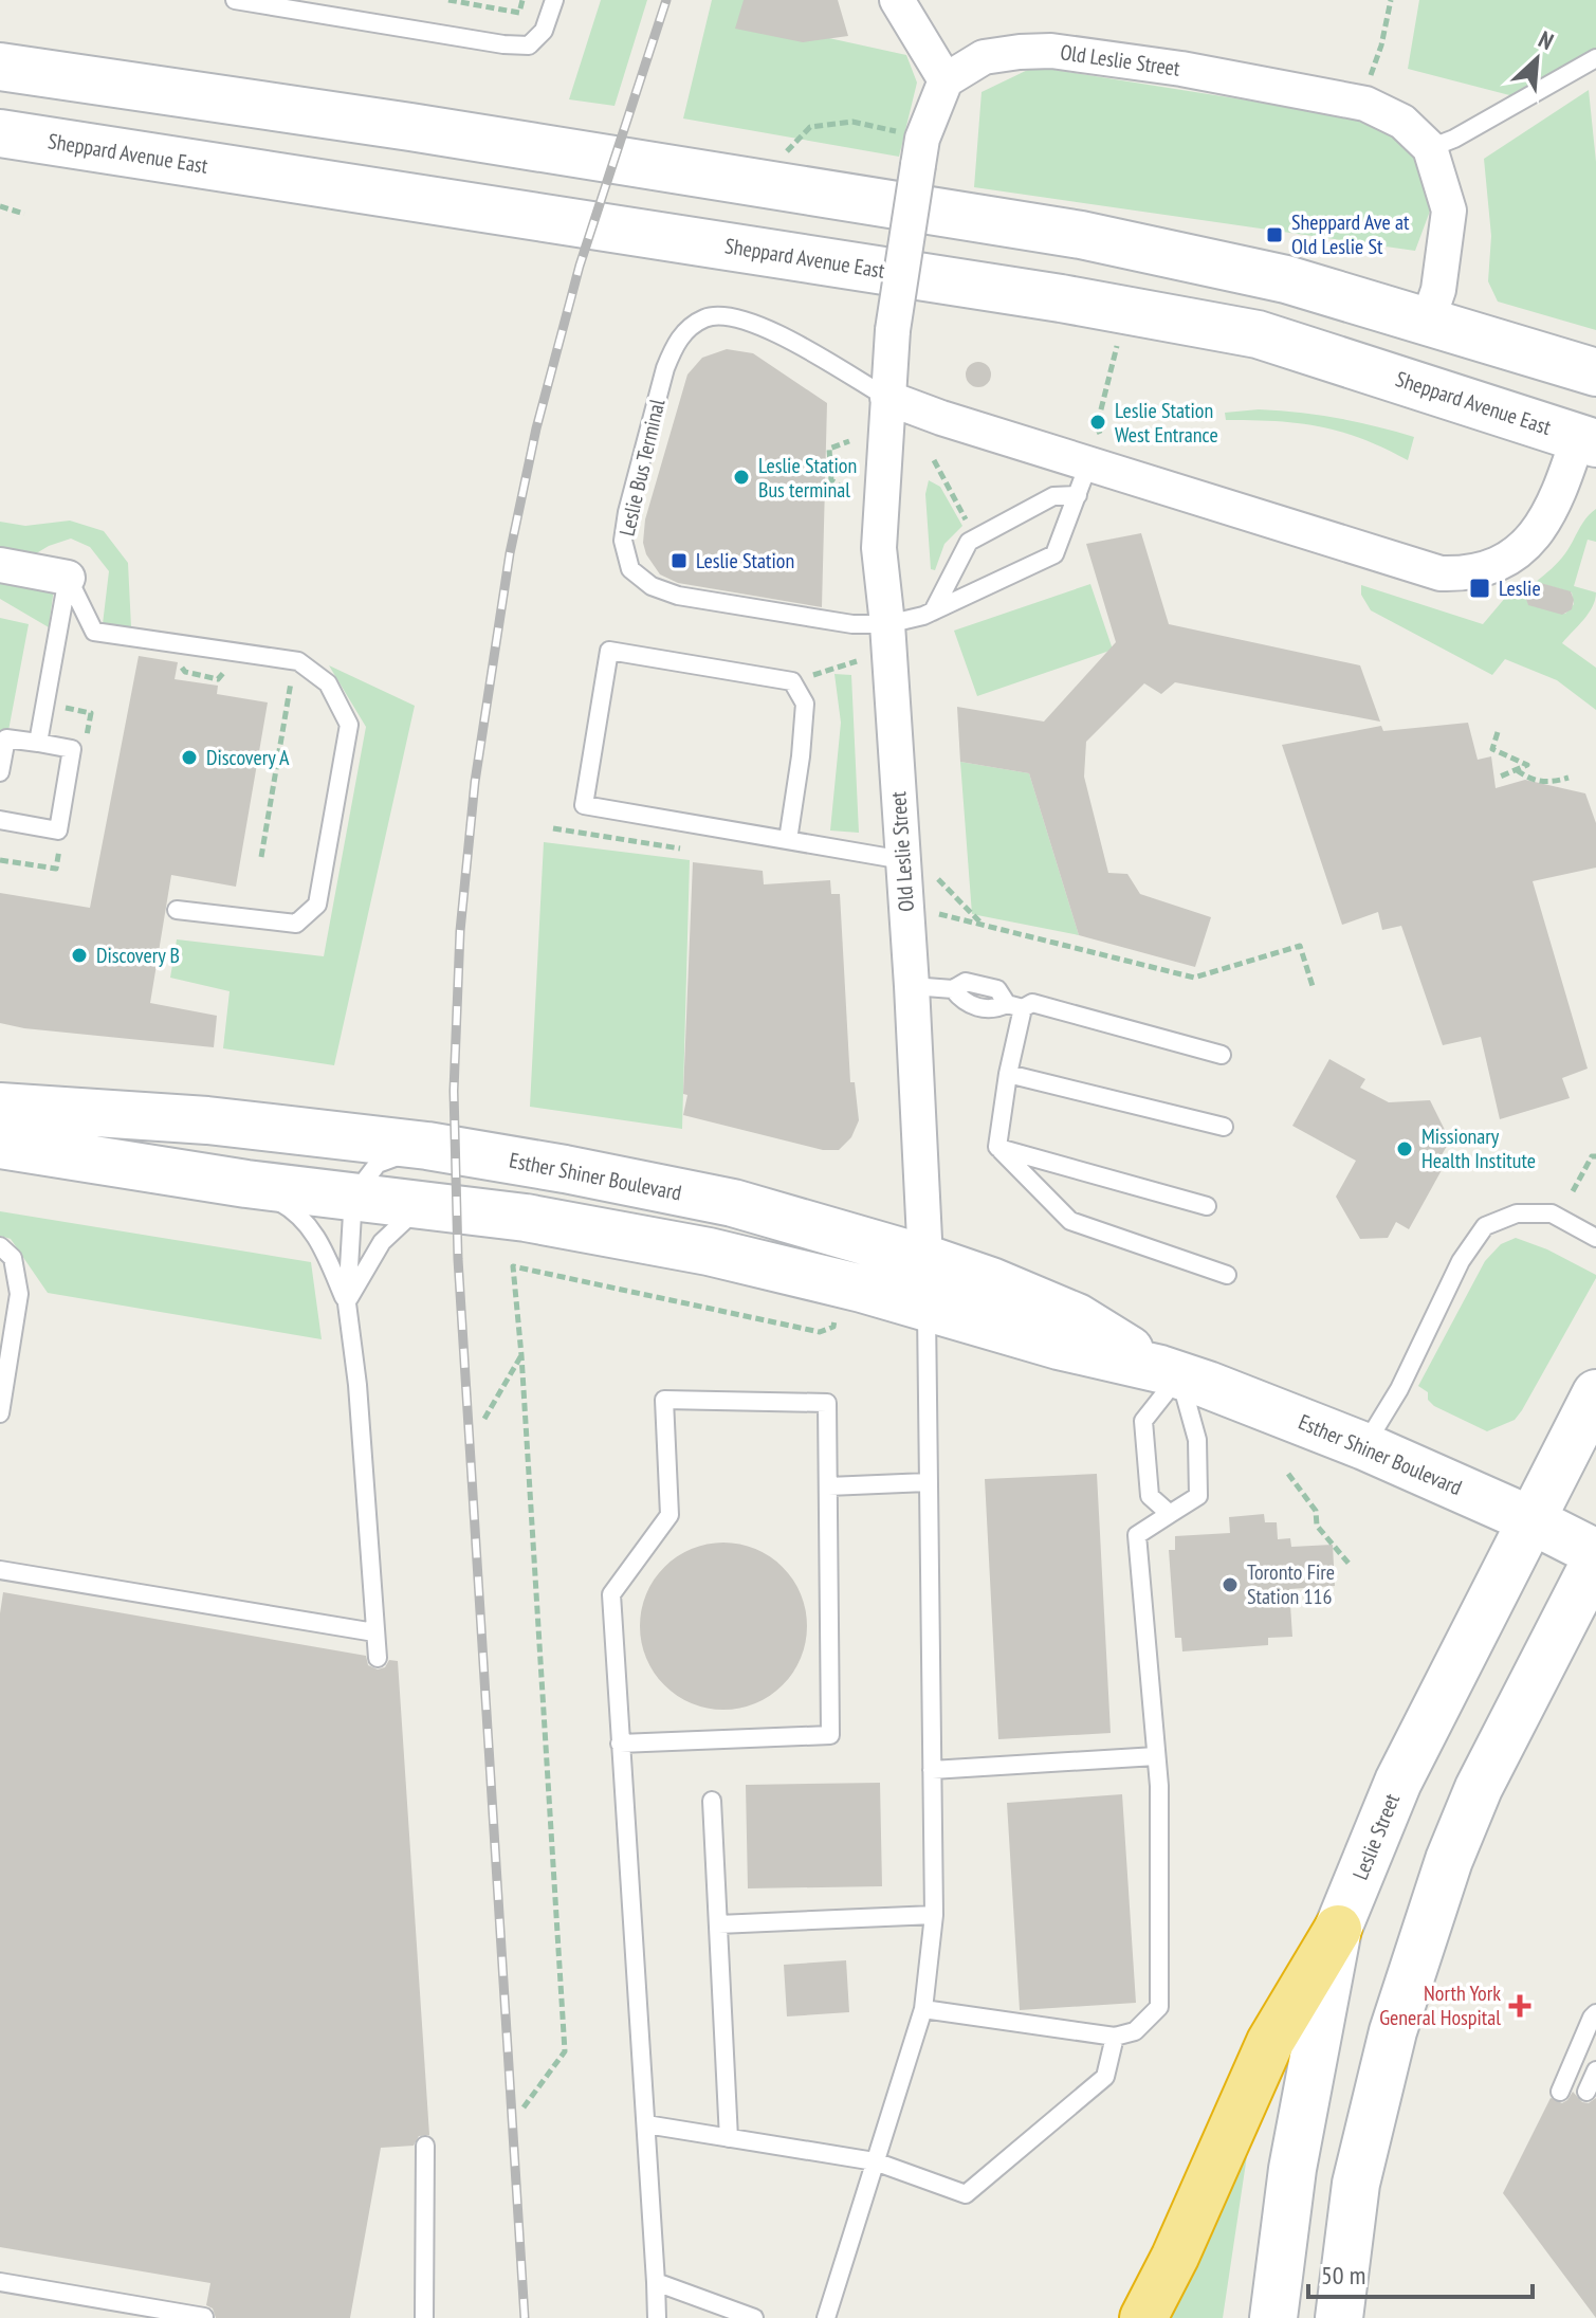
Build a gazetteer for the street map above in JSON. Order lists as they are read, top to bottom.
{
  "streets": {
    "main road": ["Sheppard Avenue East", "Esther Shiner Boulevard", "Leslie Street"],
    "street": ["Old Leslie Street"],
    "lane": ["Leslie Bus Terminal"]
  },
  "crossings": [
    ["Old Leslie Street", "Leslie Bus Terminal"],
    ["Old Leslie Street", "Esther Shiner Boulevard"],
    ["Esther Shiner Boulevard", "Leslie Street"]
  ],
  "places": {
    "transit": ["Sheppard Ave at Old Leslie St", "Leslie Station", "Leslie"],
    "other": [
      "Leslie Station West Entrance",
      "Leslie Station Bus terminal",
      "Discovery A",
      "Discovery B",
      "Missionary Health Institute",
      "Toronto Fire Station 116"
    ],
    "health": ["North York General Hospital"]
  },
  "scale_bar": "50 m",
  "north": "top right"
}
